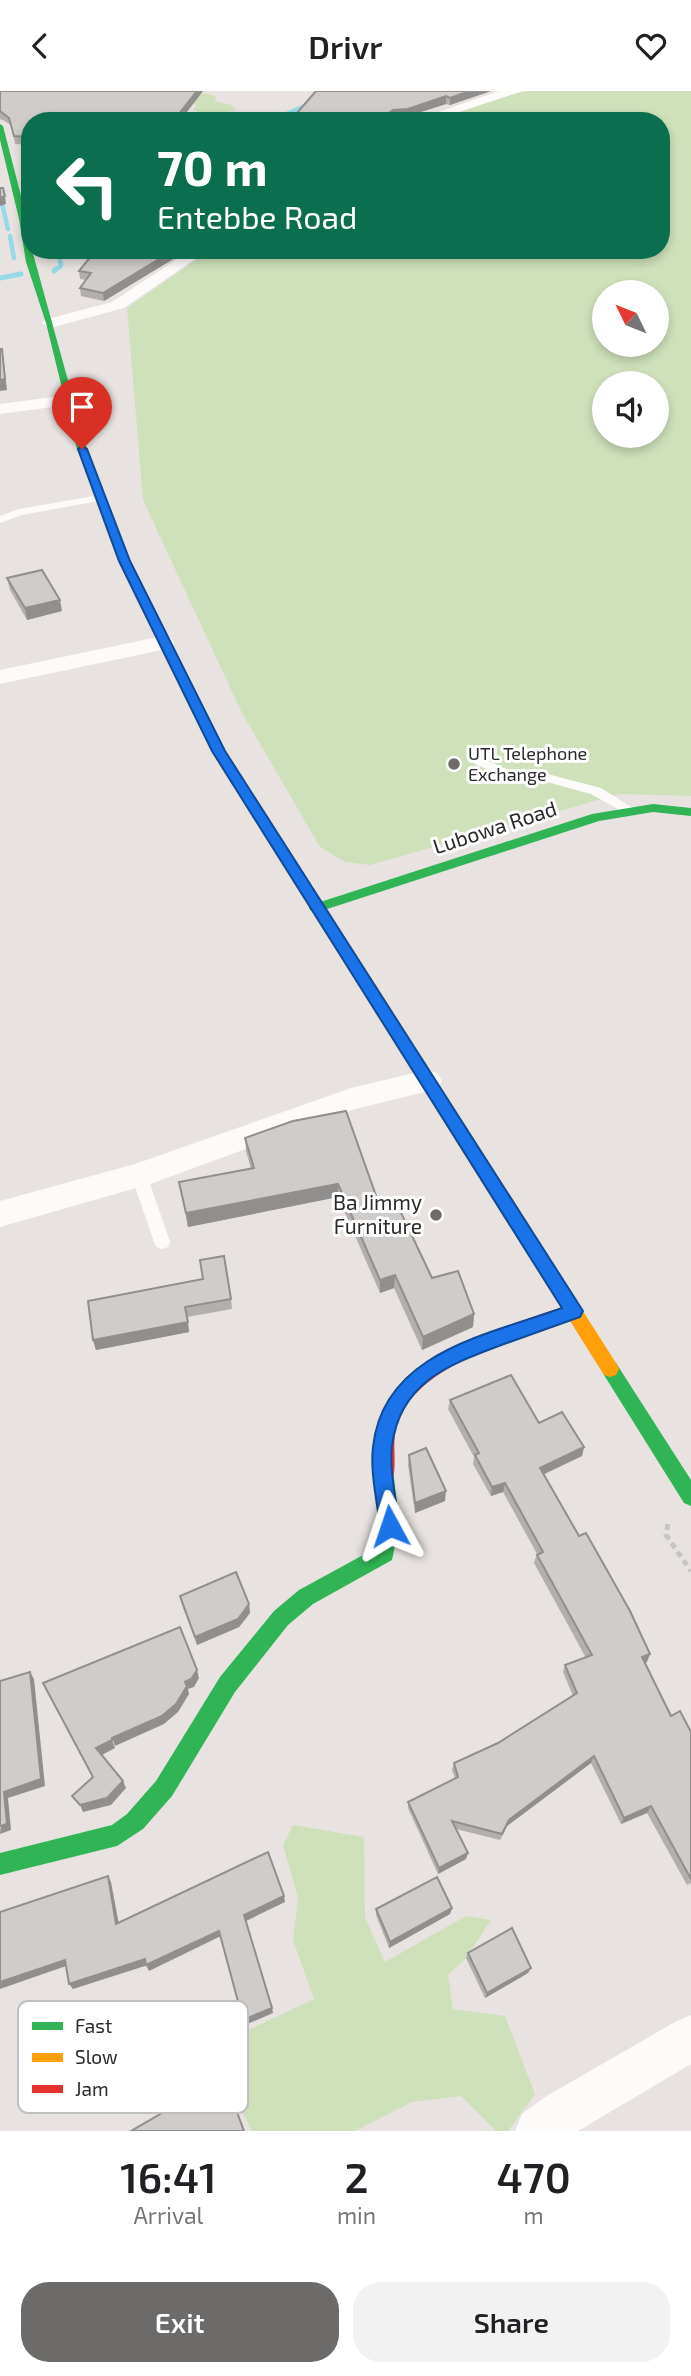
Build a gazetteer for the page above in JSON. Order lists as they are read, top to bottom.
{
  "streets": {
    "main road": ["Lubowa Road"]
  },
  "places": ["UTL Telephone Exchange", "Ba Jimmy Furniture"],
  "legend": ["Fast", "Slow", "Jam"],
  "north": "top left",
  "page": {
    "header": "Drivr",
    "turn": ["70 m", "Entebbe Road"],
    "eta": [
      "16:41",
      "Arrival",
      "2",
      "min",
      "470",
      "m"
    ],
    "buttons": ["Exit", "Share"]
  }
}
